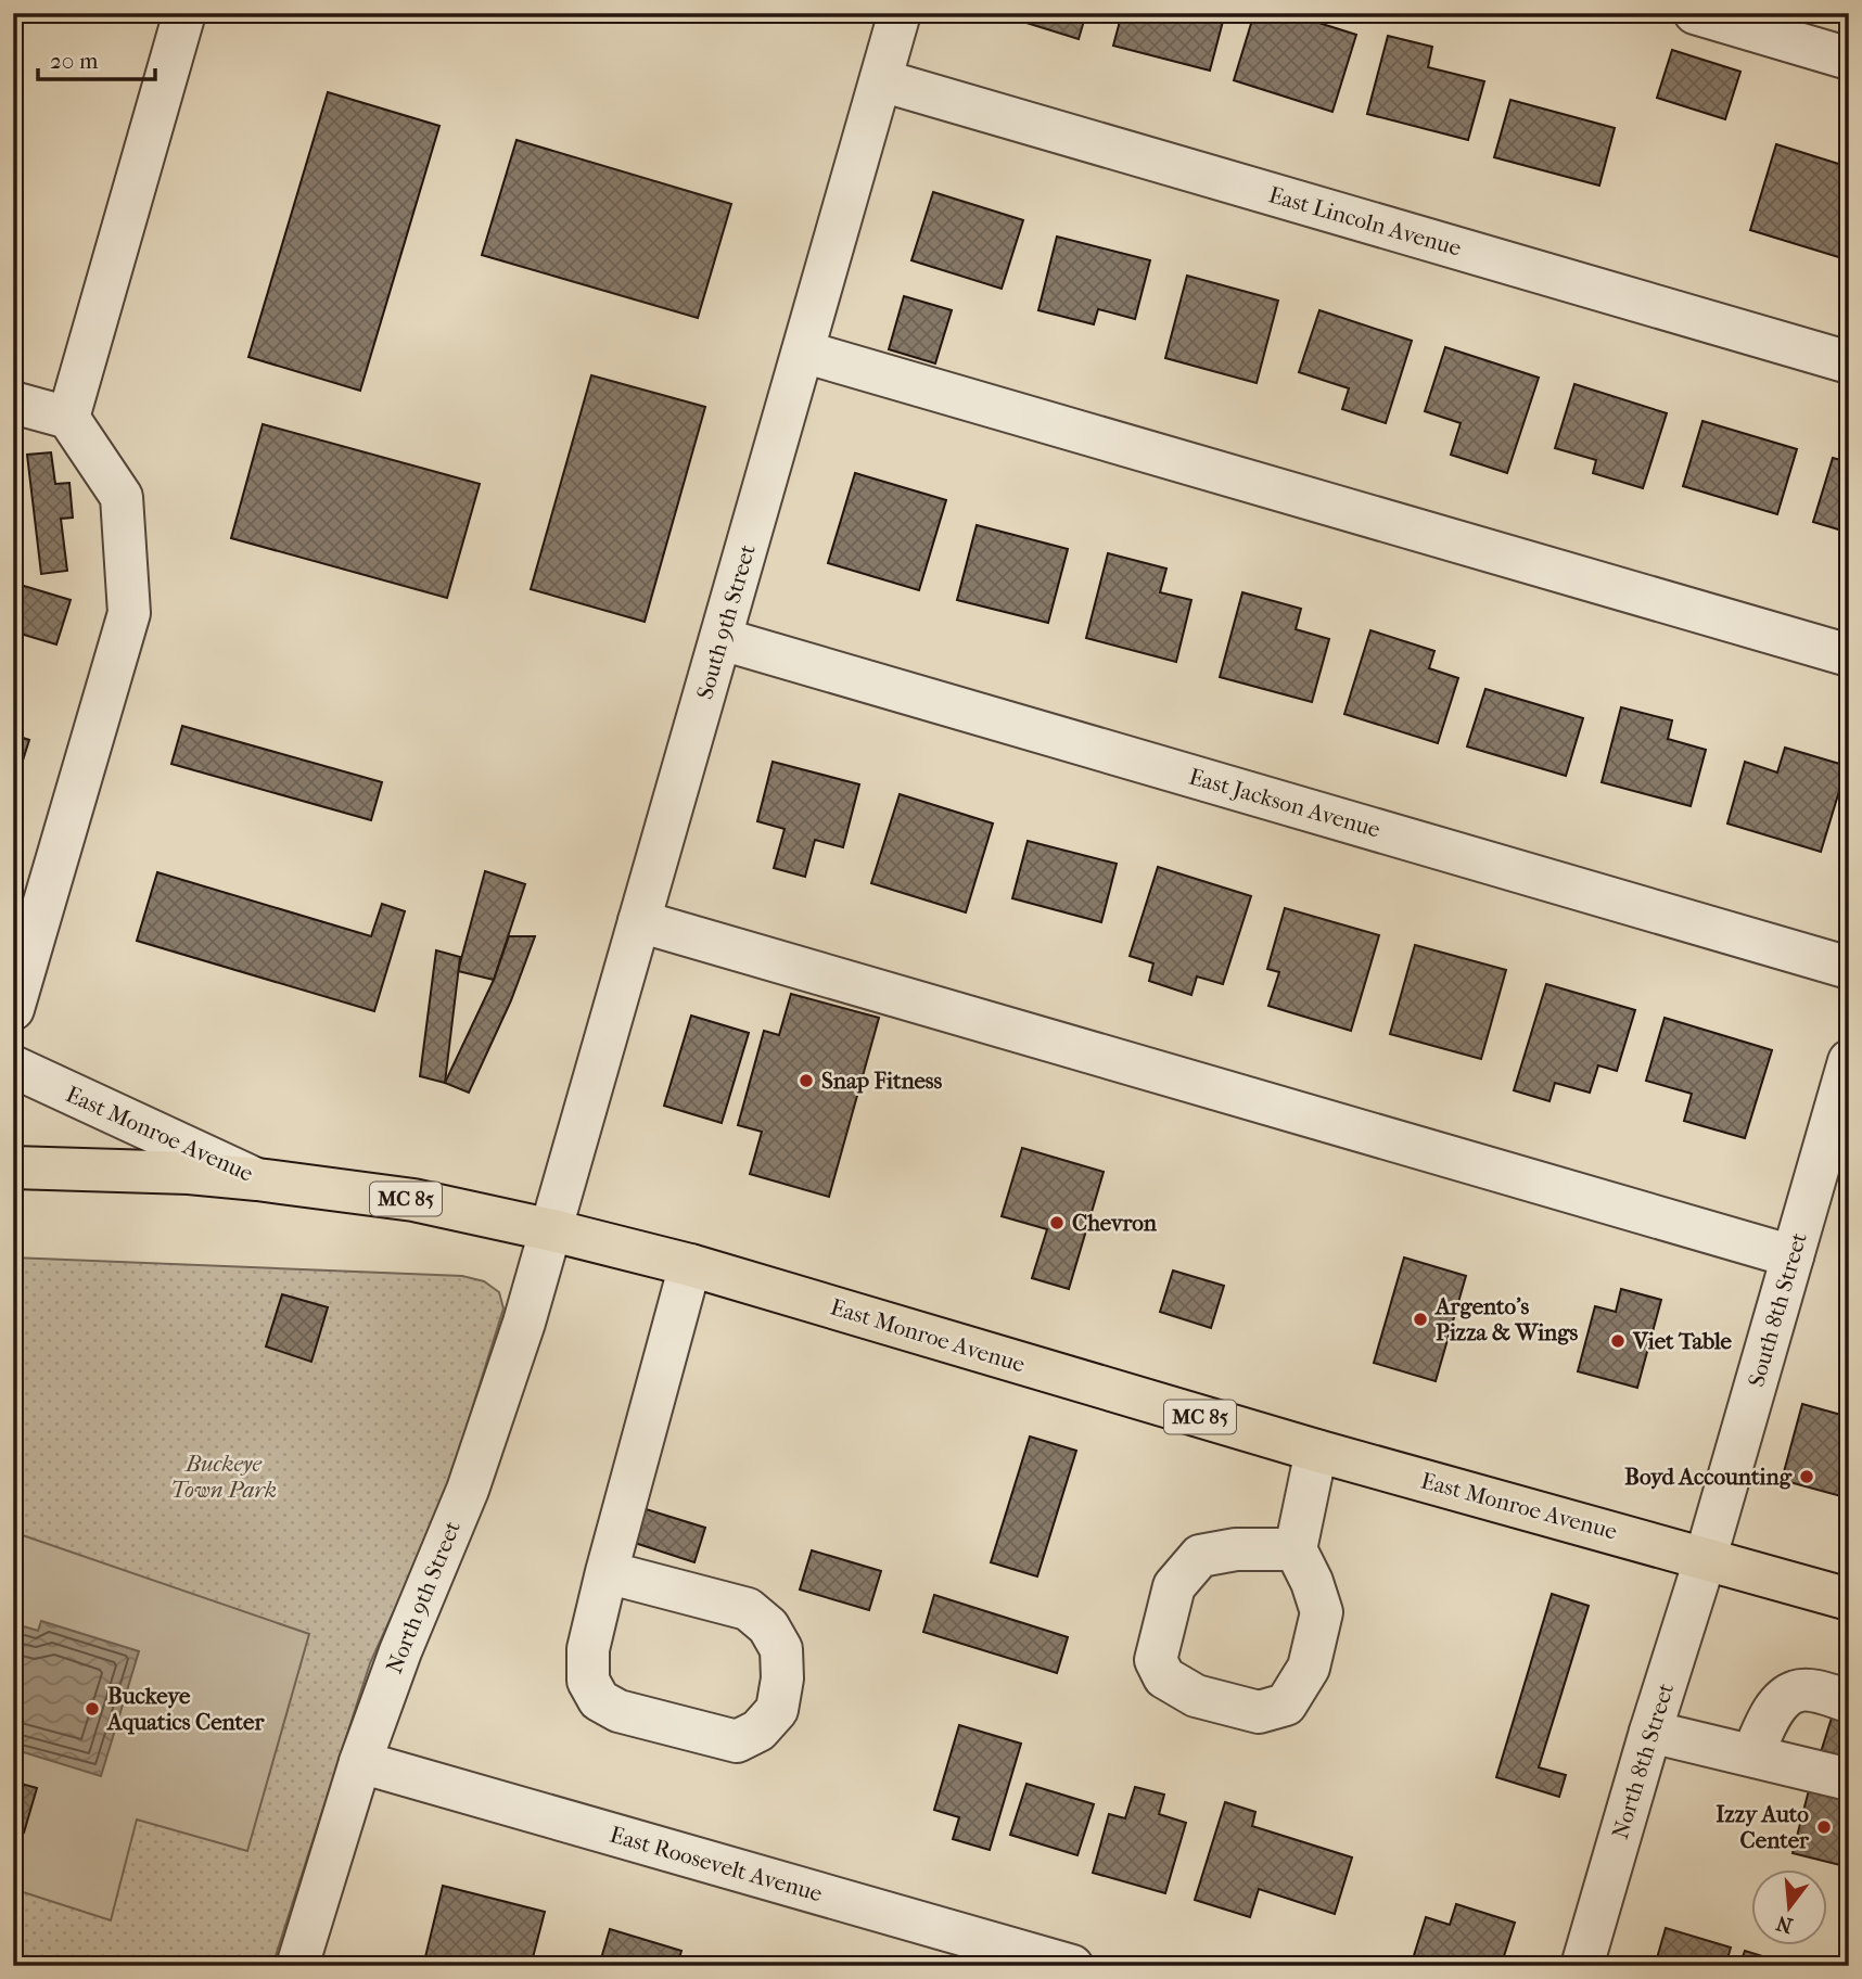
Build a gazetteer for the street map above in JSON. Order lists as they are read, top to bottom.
{
  "streets": {
    "main road": ["East Monroe Avenue", "MC 85"],
    "street": [
      "East Lincoln Avenue",
      "South 9th Street",
      "East Jackson Avenue",
      "South 8th Street",
      "North 9th Street",
      "North 8th Street",
      "East Roosevelt Avenue"
    ]
  },
  "crossings": [
    ["East Lincoln Avenue", "South 9th Street"],
    ["South 9th Street", "East Jackson Avenue"],
    ["South 9th Street", "East Monroe Avenue"],
    ["South 9th Street", "North 9th Street"],
    ["East Monroe Avenue", "MC 85"],
    ["East Monroe Avenue", "South 8th Street"],
    ["East Monroe Avenue", "North 9th Street"],
    ["East Monroe Avenue", "North 8th Street"],
    ["South 8th Street", "North 8th Street"],
    ["North 9th Street", "East Roosevelt Avenue"]
  ],
  "parks": ["Buckeye Town Park"],
  "places": [
    "Snap Fitness",
    "Chevron",
    "Argento's Pizza & Wings",
    "Viet Table",
    "Boyd Accounting",
    "Buckeye Aquatics Center",
    "Izzy Auto Center"
  ],
  "scale_bar": "20 m",
  "north": "bottom"
}
